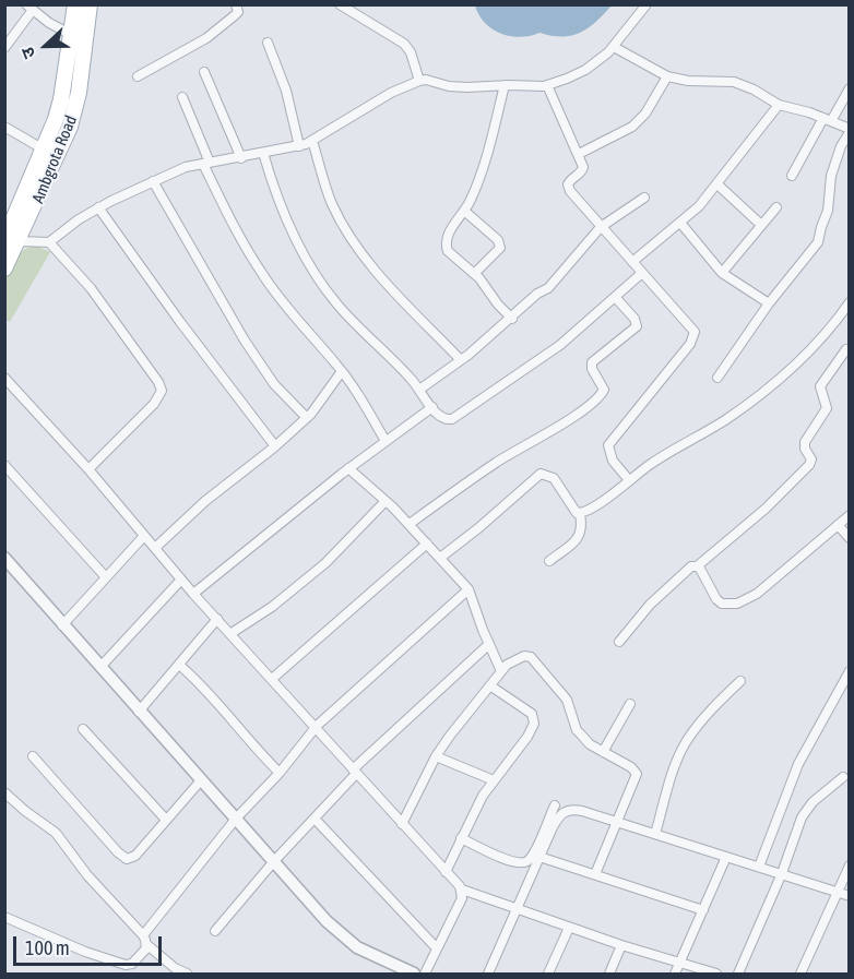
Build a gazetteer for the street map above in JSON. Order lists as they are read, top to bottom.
{
  "streets": {
    "main road": ["Ambgrota Road"]
  },
  "scale_bar": "100 m",
  "north": "left"
}
